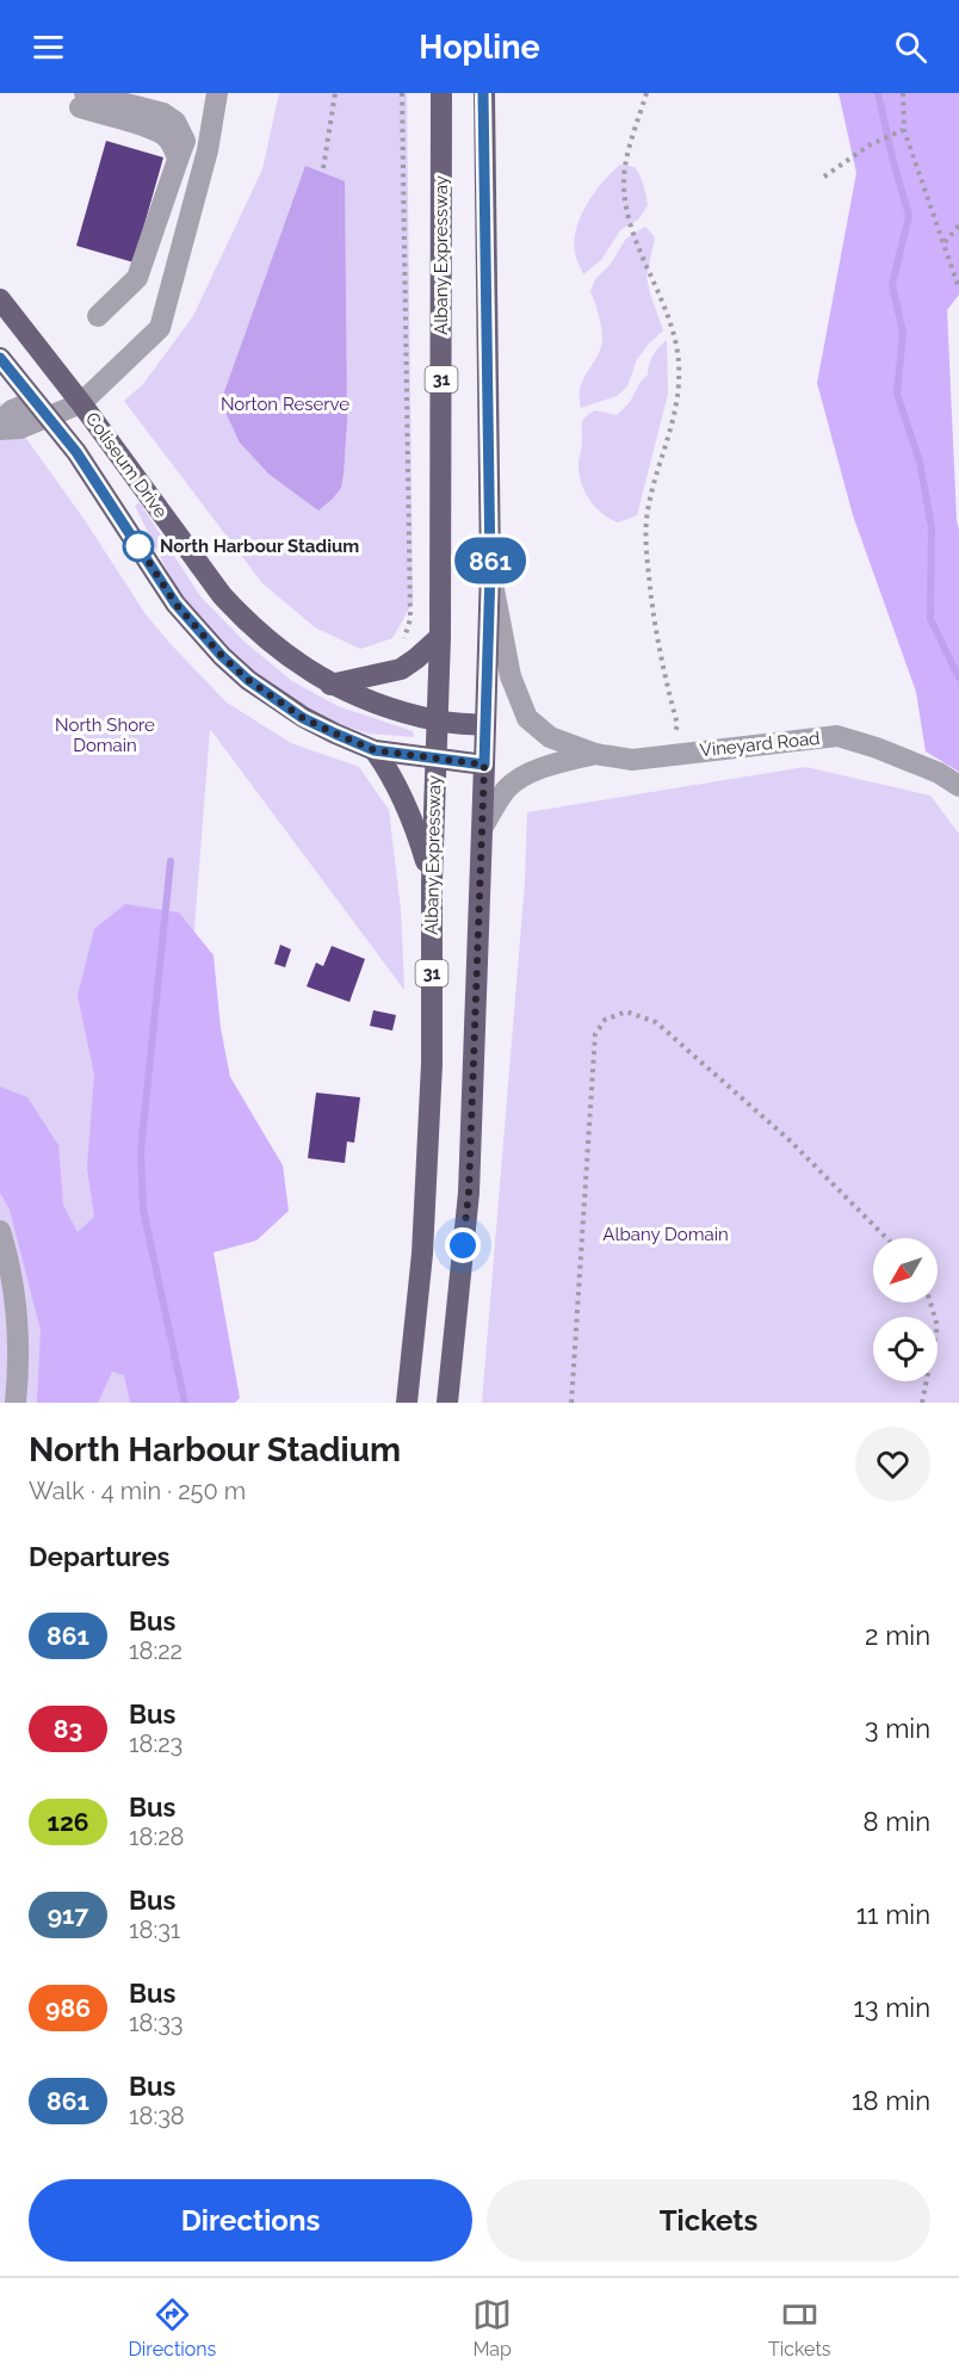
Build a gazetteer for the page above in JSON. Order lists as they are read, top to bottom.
{
  "streets": {
    "main road": ["Albany Expressway", "31", "Coliseum Drive"],
    "street": ["Vineyard Road"]
  },
  "crossings": [
    ["Albany Expressway", "Coliseum Drive"]
  ],
  "parks": ["Norton Reserve", "North Shore Domain", "Albany Domain"],
  "places": ["North Harbour Stadium"],
  "lines": ["bus line 861"],
  "north": "bottom left",
  "page": {
    "header": "Hopline",
    "on_map": "861",
    "heading": [
      ["North Harbour Stadium", "Walk · 4 min · 250 m"],
      "Departures"
    ],
    "list": [
      {
        "mark": "861",
        "name": "Bus",
        "note": "18:22",
        "value": "2 min"
      },
      {
        "mark": "83",
        "name": "Bus",
        "note": "18:23",
        "value": "3 min"
      },
      {
        "mark": "126",
        "name": "Bus",
        "note": "18:28",
        "value": "8 min"
      },
      {
        "mark": "917",
        "name": "Bus",
        "note": "18:31",
        "value": "11 min"
      },
      {
        "mark": "986",
        "name": "Bus",
        "note": "18:33",
        "value": "13 min"
      },
      {
        "mark": "861",
        "name": "Bus",
        "note": "18:38",
        "value": "18 min"
      }
    ],
    "buttons": ["Directions", "Tickets"],
    "tabs": ["Directions", "Map", "Tickets"]
  }
}
